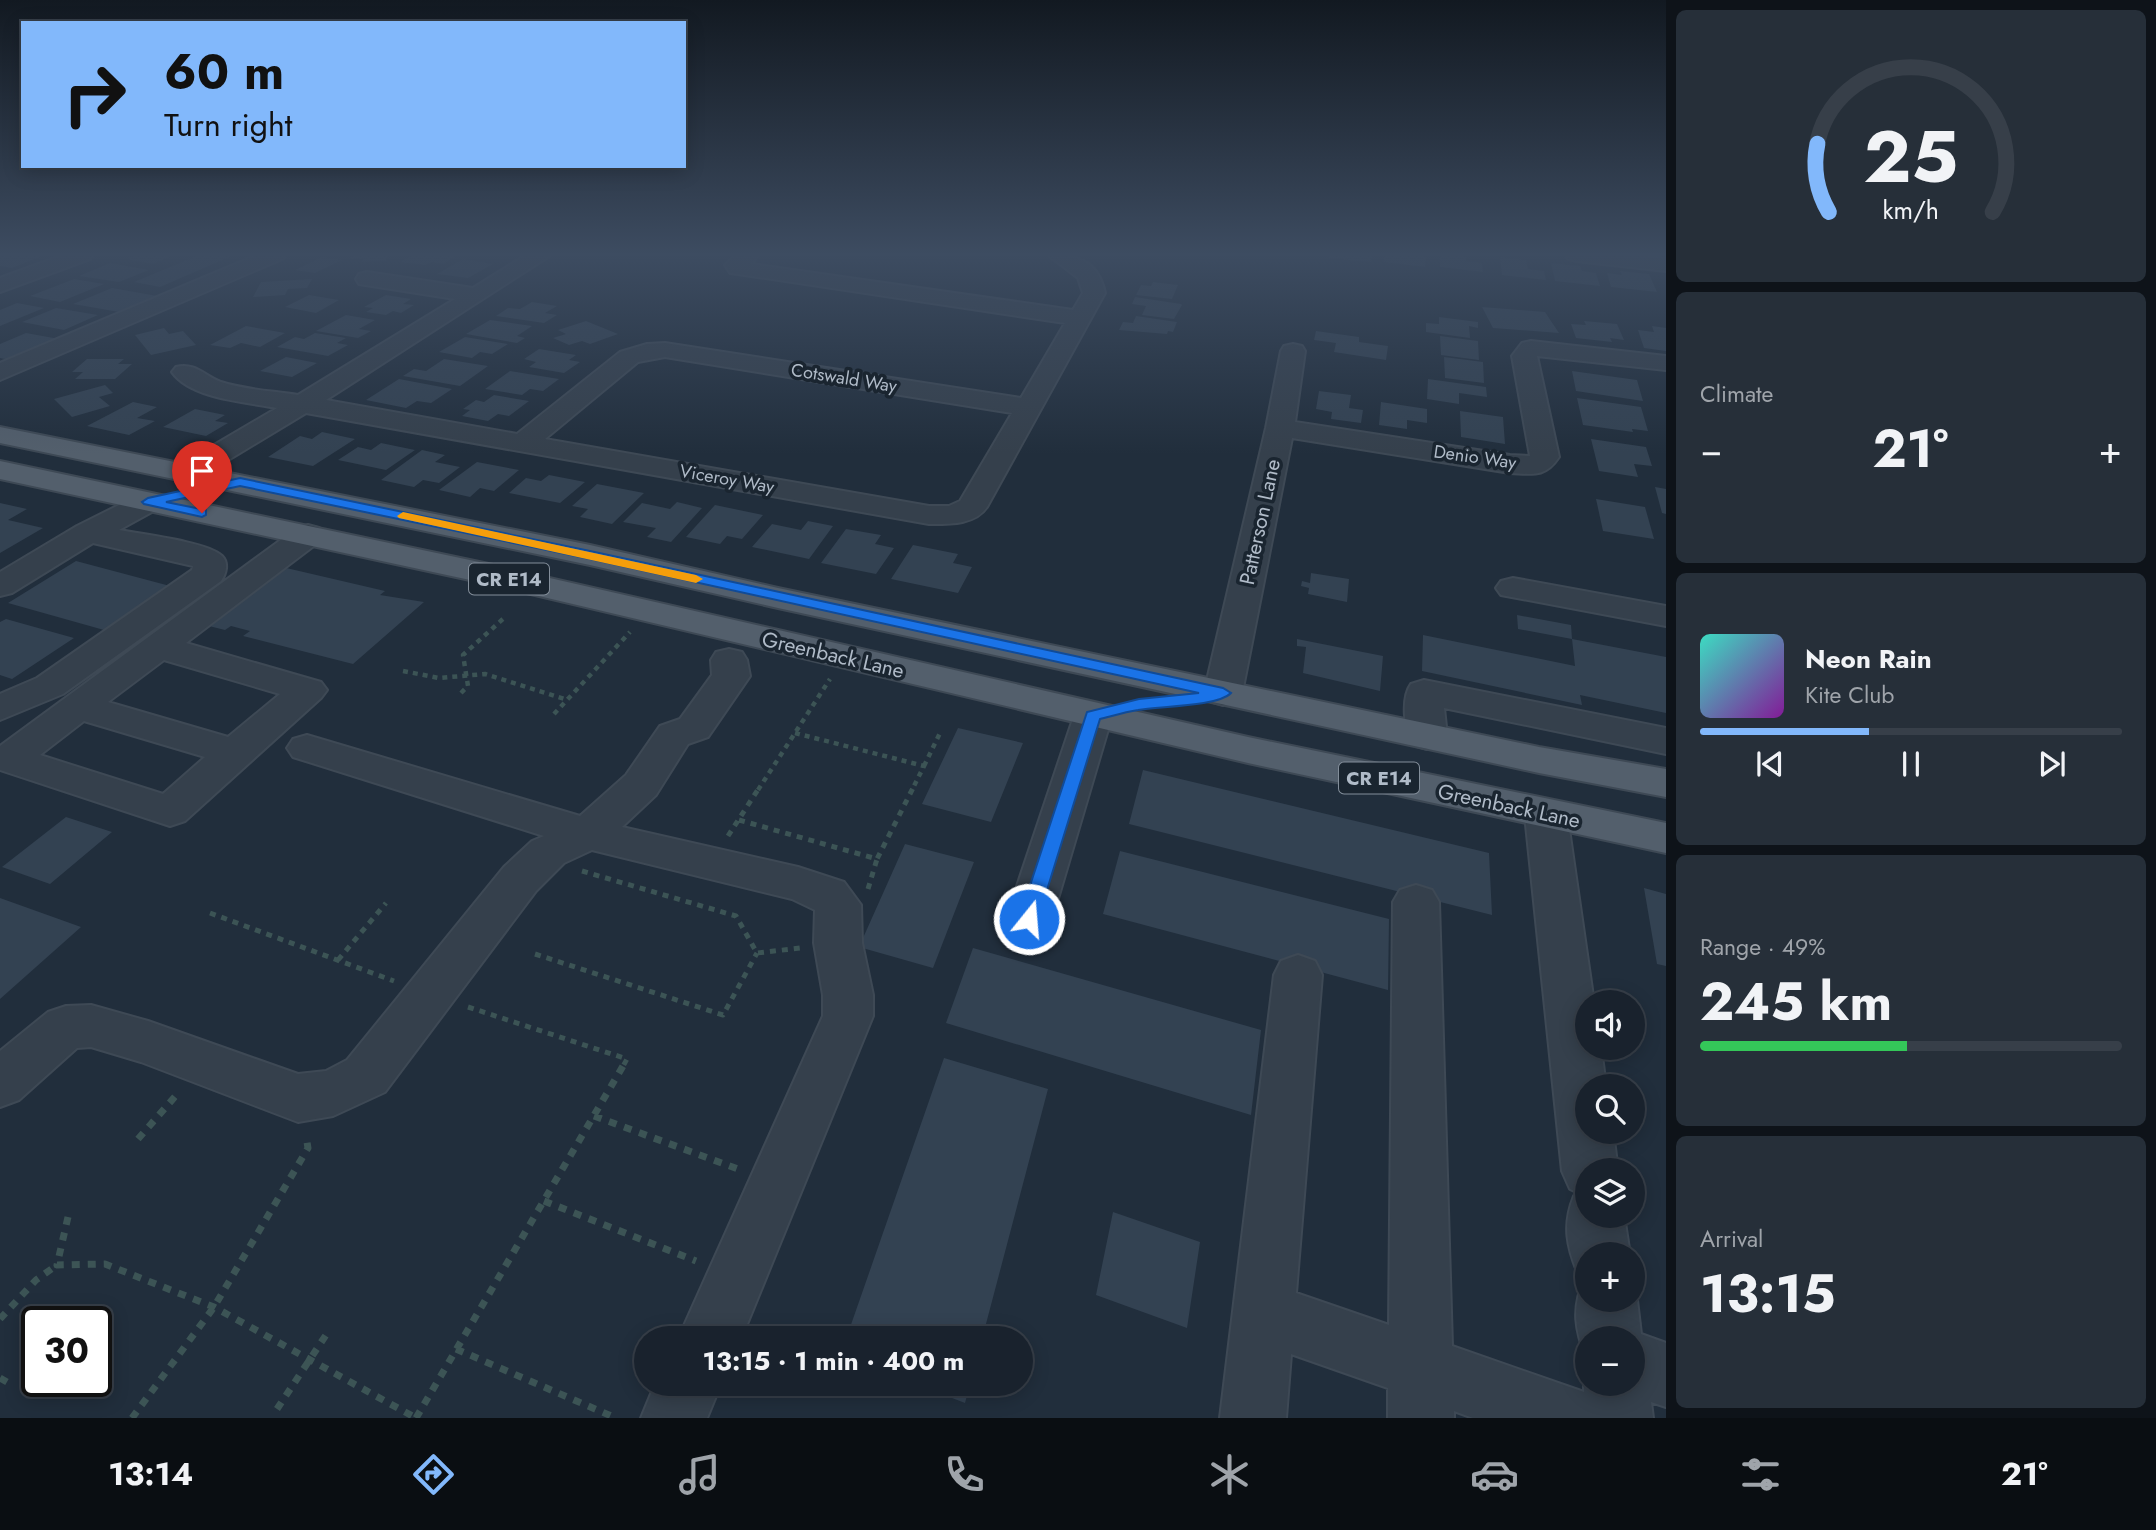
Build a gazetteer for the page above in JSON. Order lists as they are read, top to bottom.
{
  "streets": {
    "main road": ["CR E14", "Greenback Lane"],
    "street": [
      "Cotswald Way",
      "Denio Way",
      "Viceroy Way",
      "Patterson Lane"
    ]
  },
  "crossings": [
    ["Cotswald Way", "Viceroy Way"],
    ["Denio Way", "Patterson Lane"],
    ["Patterson Lane", "Greenback Lane"]
  ],
  "page": {
    "turn": ["60 m", "Turn right"],
    "tile": [
      "Climate",
      ["Range · 49%", "245 km"],
      ["Arrival", "13:15"]
    ],
    "heat": ["−", "21°", "+"],
    "song": ["Neon Rain", "Kite Club"],
    "map_buttons": ["+", "−"],
    "limit": "30",
    "trip": "13:15 · 1 min · 400 m",
    "tabs": ["13:14", "21°"],
    "gauge": ["25", "km/h"]
  }
}
